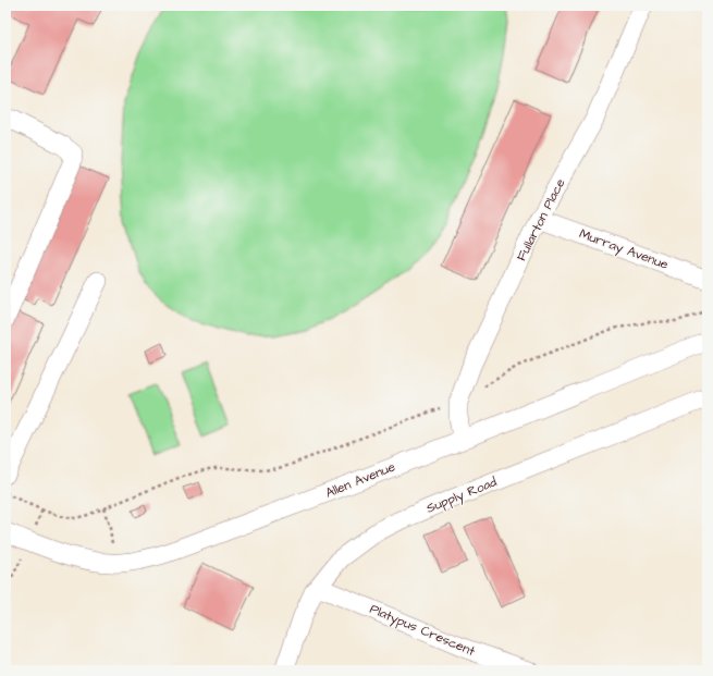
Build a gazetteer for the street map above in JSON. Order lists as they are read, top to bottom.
{
  "streets": {
    "street": [
      "Fullarton Place",
      "Murray Avenue",
      "Allen Avenue",
      "Supply Road",
      "Platypus Crescent"
    ]
  },
  "crossings": [
    ["Fullarton Place", "Murray Avenue"],
    ["Fullarton Place", "Allen Avenue"],
    ["Supply Road", "Platypus Crescent"]
  ]
}
